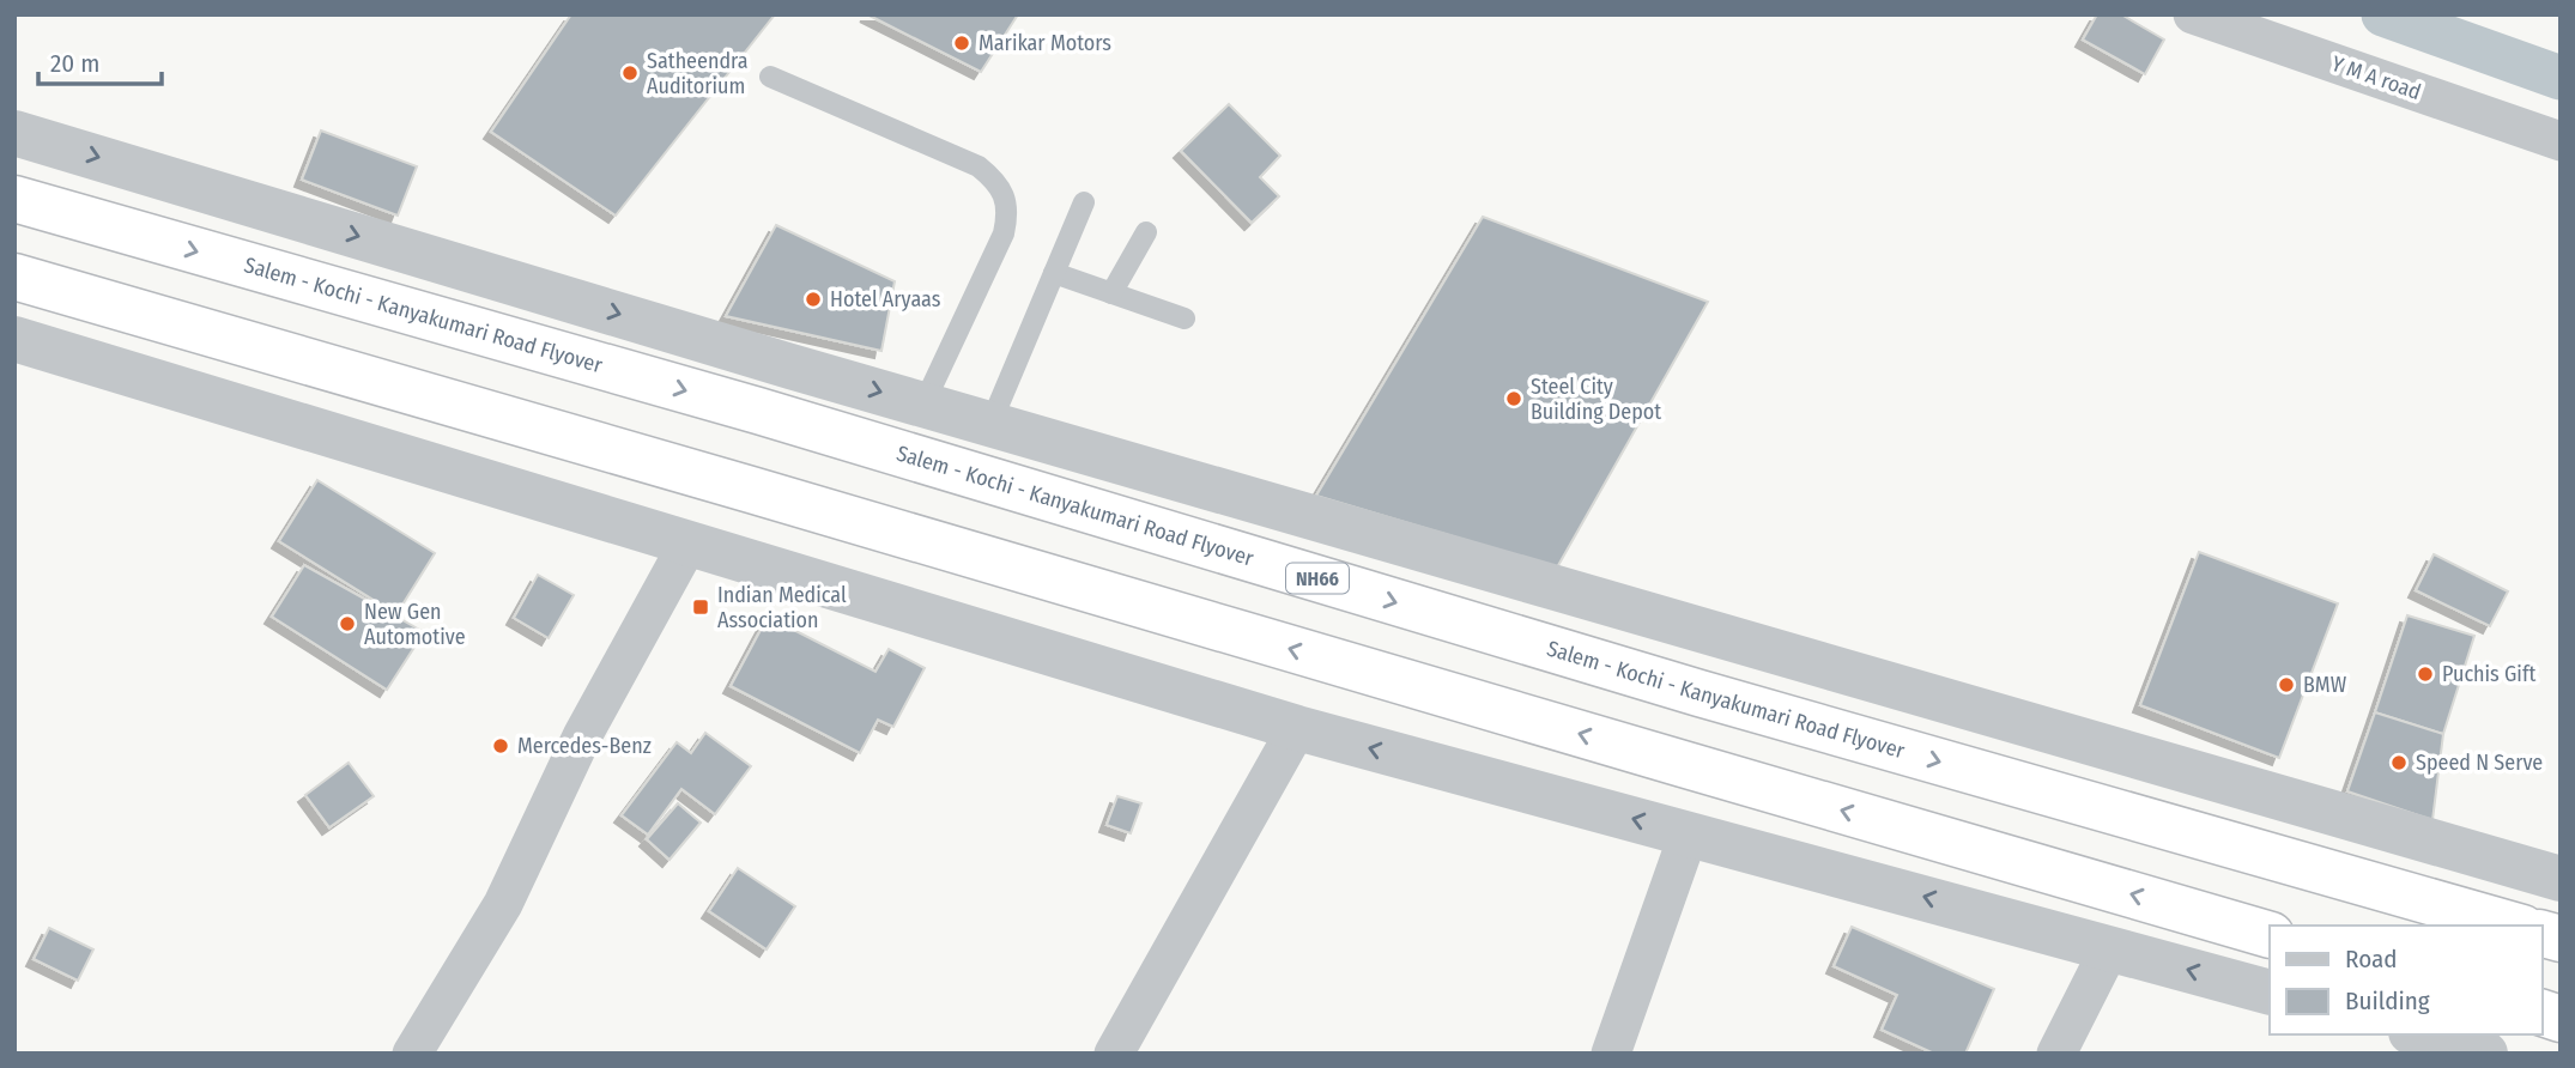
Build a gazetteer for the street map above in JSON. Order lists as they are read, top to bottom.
{
  "streets": {
    "highway": ["Salem - Kochi - Kanyakumari Road Flyover", "NH66"],
    "street": ["Y M A road"]
  },
  "places": {
    "other": [
      "Marikar Motors",
      "Satheendra Auditorium",
      "Hotel Aryaas",
      "Steel City Building Depot",
      "New Gen Automotive",
      "Puchis Gift",
      "BMW",
      "Mercedes-Benz",
      "Speed N Serve"
    ],
    "transit": ["Indian Medical Association"]
  },
  "legend": ["Road", "Building"],
  "scale_bar": "20 m"
}
